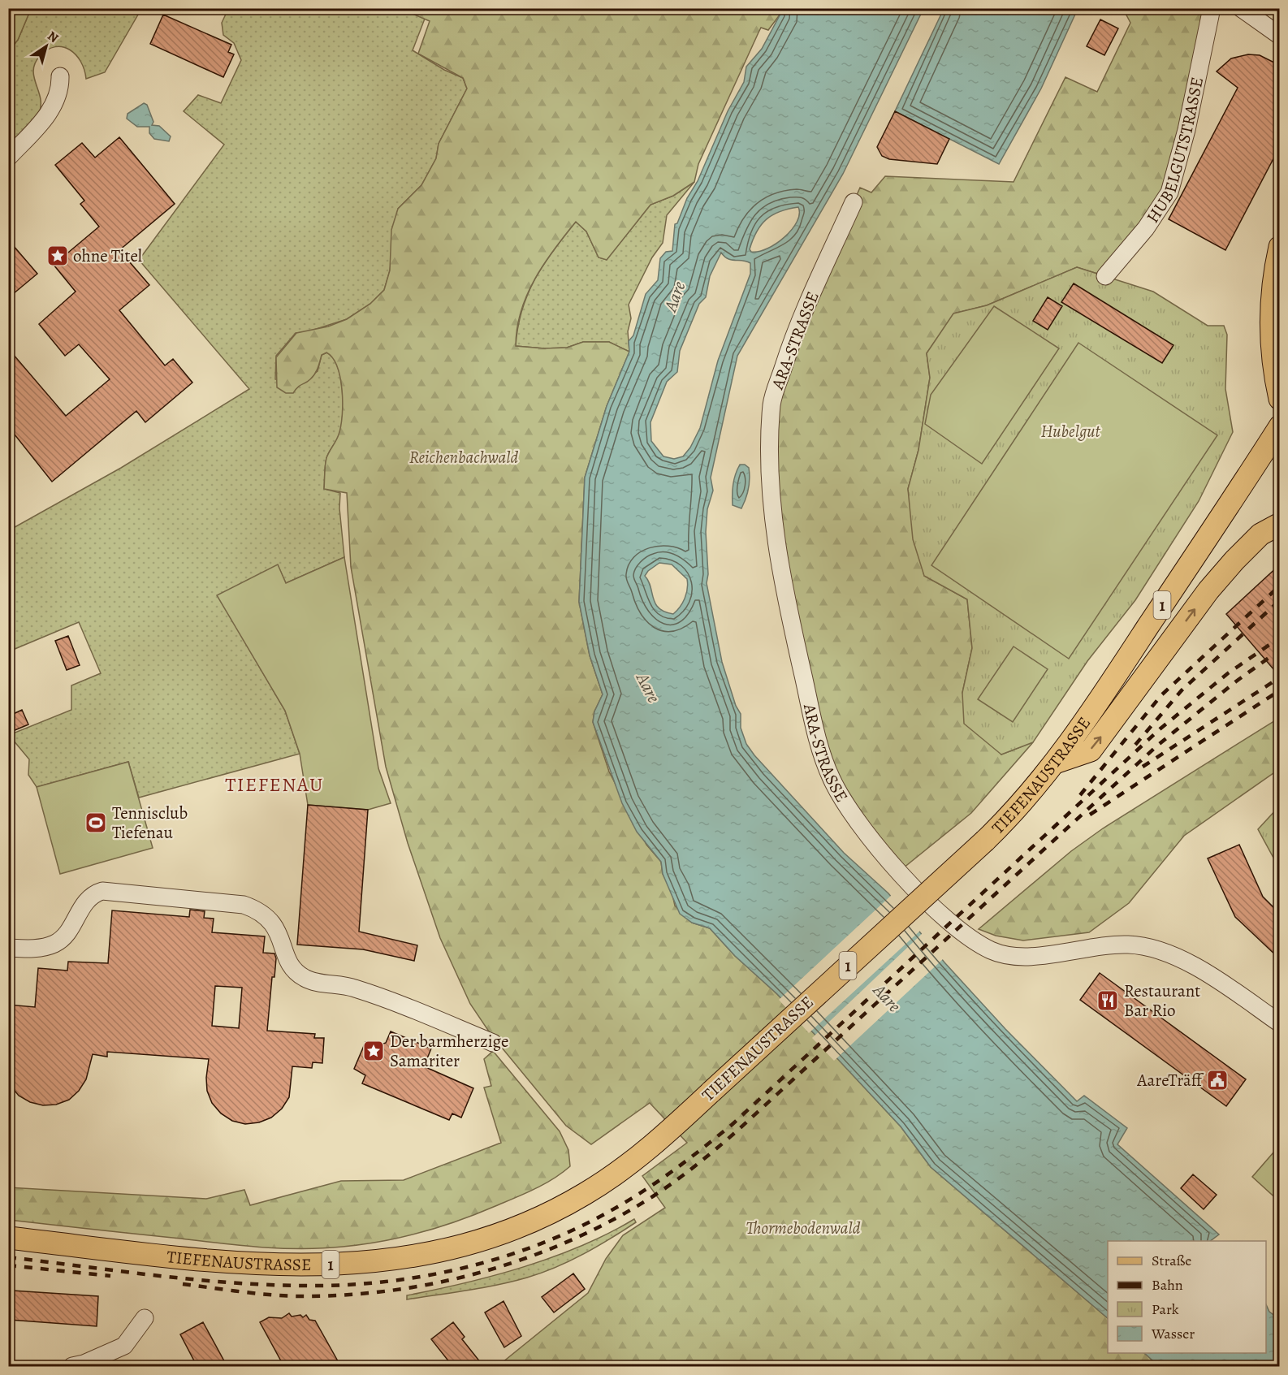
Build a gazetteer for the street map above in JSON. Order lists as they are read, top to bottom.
{
  "streets": {
    "main road": ["1", "TIEFENAUSTRASSE"],
    "street": ["HUBELGUTSTRASSE", "ARA-STRASSE"]
  },
  "districts": ["TIEFENAU"],
  "water": ["Aare"],
  "parks": ["Hubelgut", "Reichenbachwald", "Thormebodenwald"],
  "places": {
    "place": ["ohne Titel", "Der barmherzige Samariter"],
    "sports": ["Tennisclub Tiefenau"],
    "restaurant": ["Restaurant Bar Rio"],
    "public building": ["AareTräff"]
  },
  "legend": [
    "Straße",
    "Bahn",
    "Park",
    "Wasser"
  ],
  "north": "top right"
}
